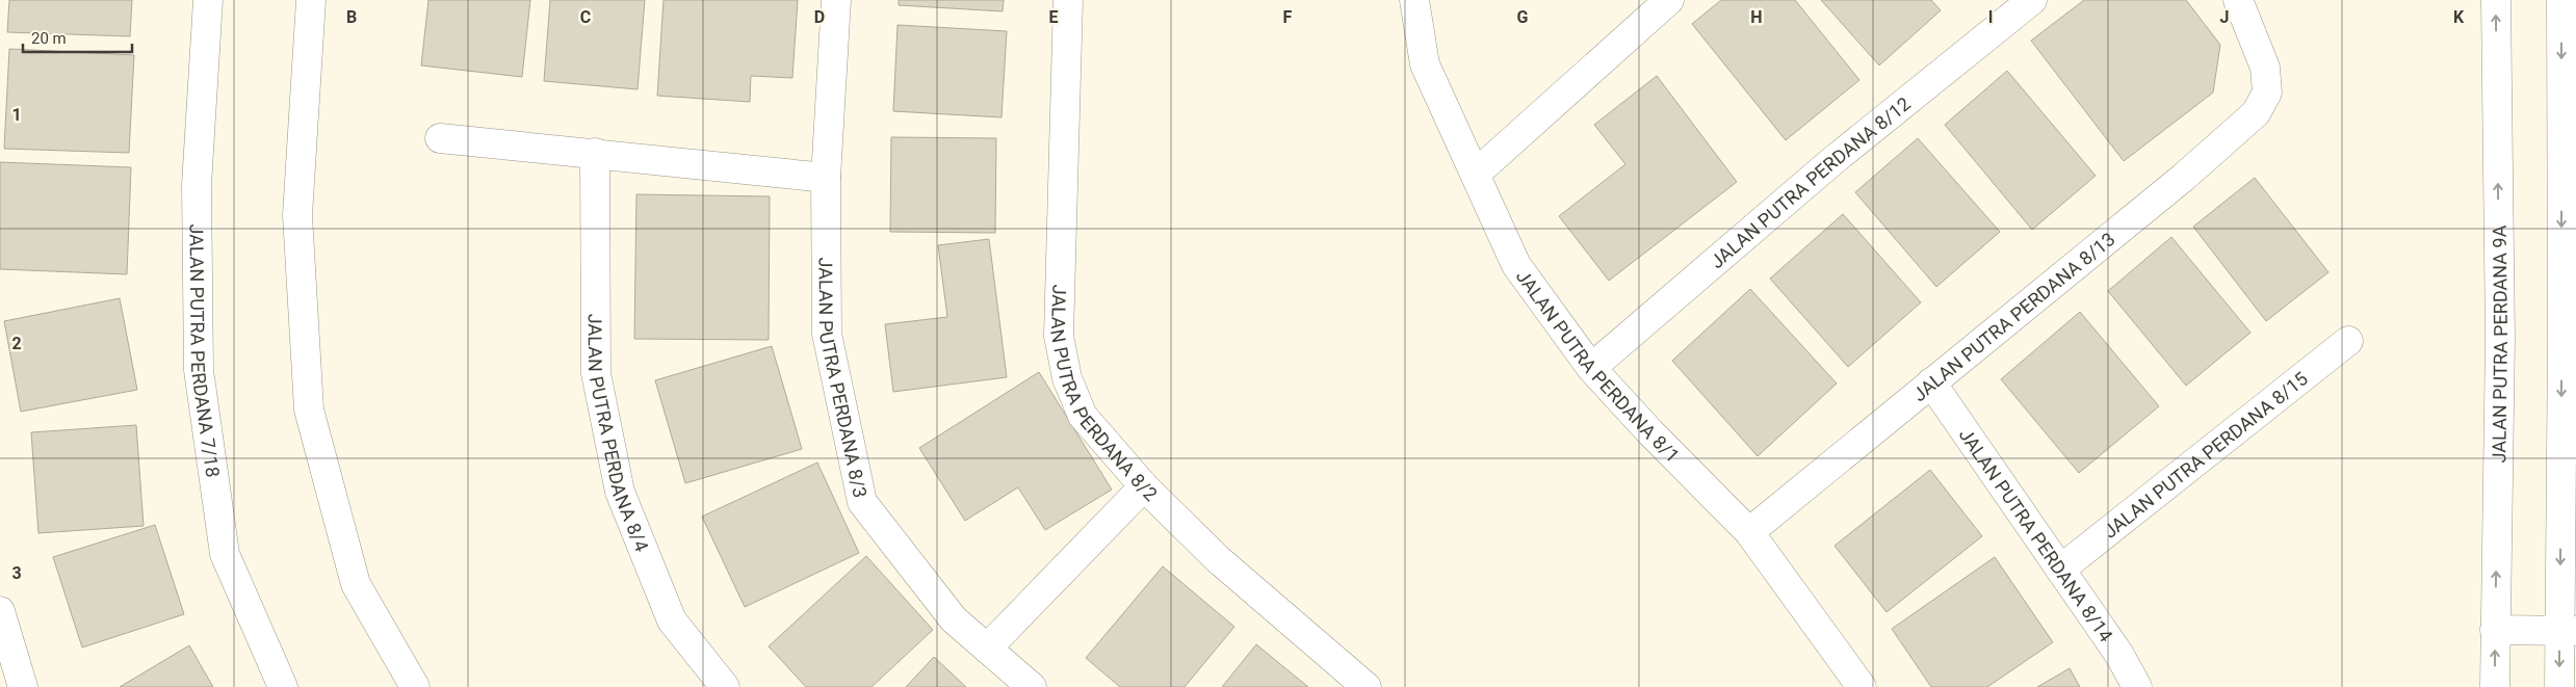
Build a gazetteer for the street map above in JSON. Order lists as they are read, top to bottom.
{
  "streets": {
    "street": [
      "JALAN PUTRA PERDANA 8/12",
      "JALAN PUTRA PERDANA 8/13",
      "JALAN PUTRA PERDANA 9A",
      "JALAN PUTRA PERDANA 7/18",
      "JALAN PUTRA PERDANA 8/1",
      "JALAN PUTRA PERDANA 8/3",
      "JALAN PUTRA PERDANA 8/2",
      "JALAN PUTRA PERDANA 8/4",
      "JALAN PUTRA PERDANA 8/15",
      "JALAN PUTRA PERDANA 8/14"
    ]
  },
  "crossings": [
    ["JALAN PUTRA PERDANA 8/12", "JALAN PUTRA PERDANA 8/1"],
    ["JALAN PUTRA PERDANA 8/13", "JALAN PUTRA PERDANA 8/1"],
    ["JALAN PUTRA PERDANA 8/13", "JALAN PUTRA PERDANA 8/14"],
    ["JALAN PUTRA PERDANA 8/15", "JALAN PUTRA PERDANA 8/14"]
  ],
  "scale_bar": "20 m",
  "grid": {
    "columns": [
      "B",
      "C",
      "D",
      "E",
      "F",
      "G",
      "H",
      "I",
      "J",
      "K"
    ],
    "rows": ["1", "2", "3"]
  }
}
